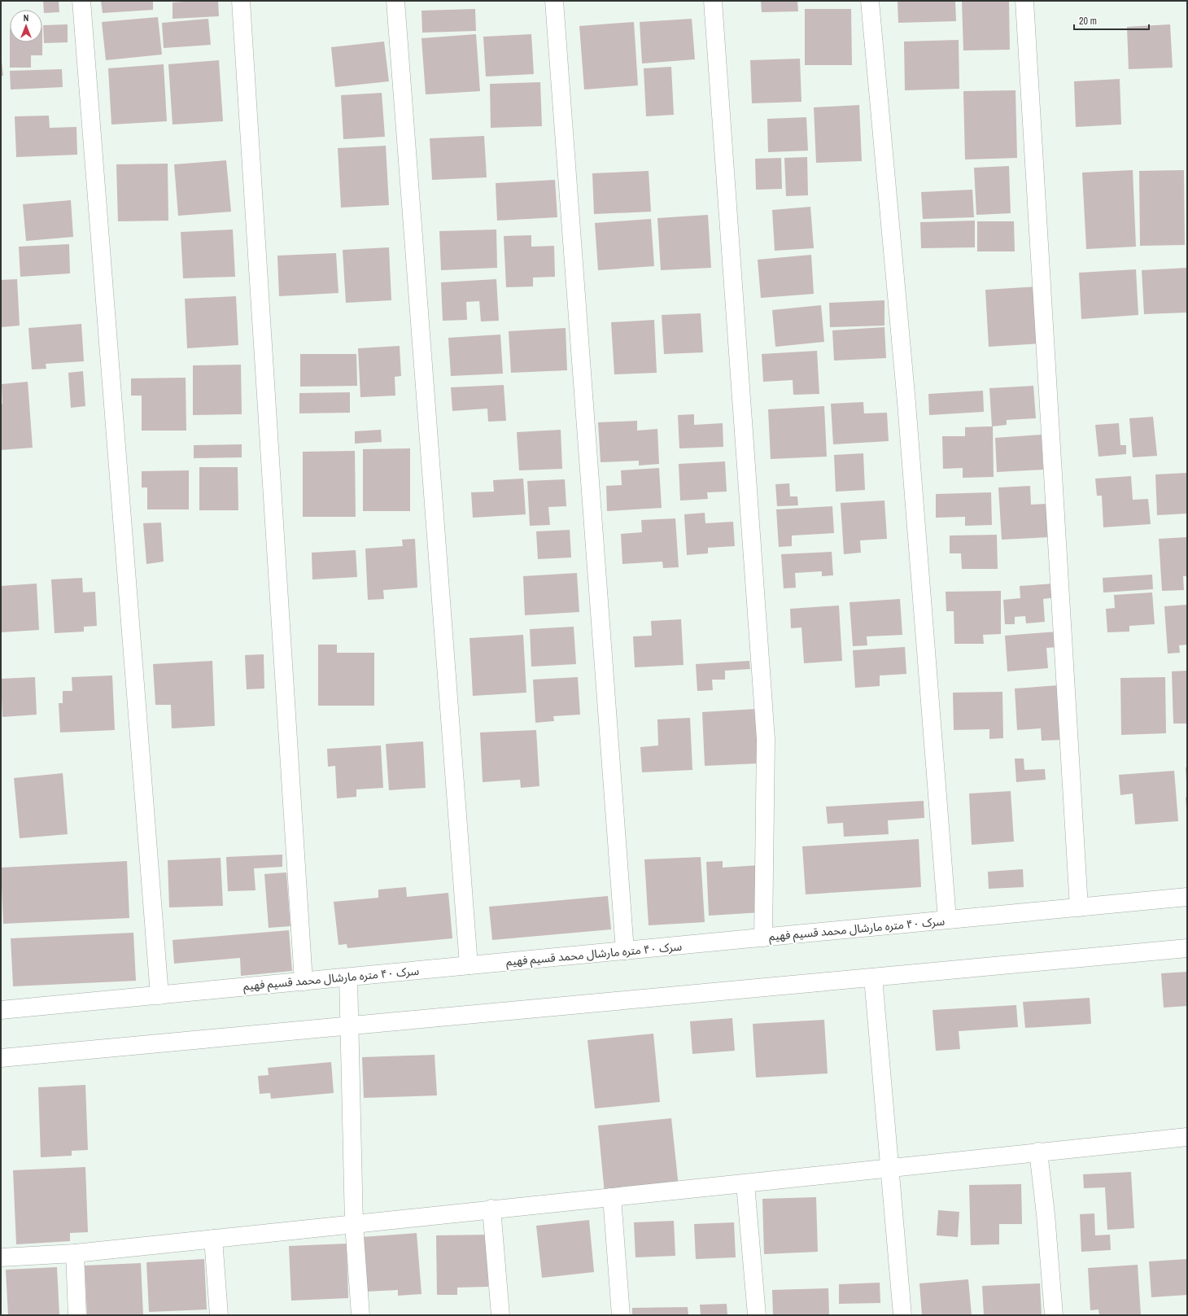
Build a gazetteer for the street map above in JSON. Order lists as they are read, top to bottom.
{
  "streets": {
    "street": ["سرک ۴۰ متره مارشال محمد قسیم فهیم"]
  },
  "scale_bar": "20 m",
  "north": "top"
}
